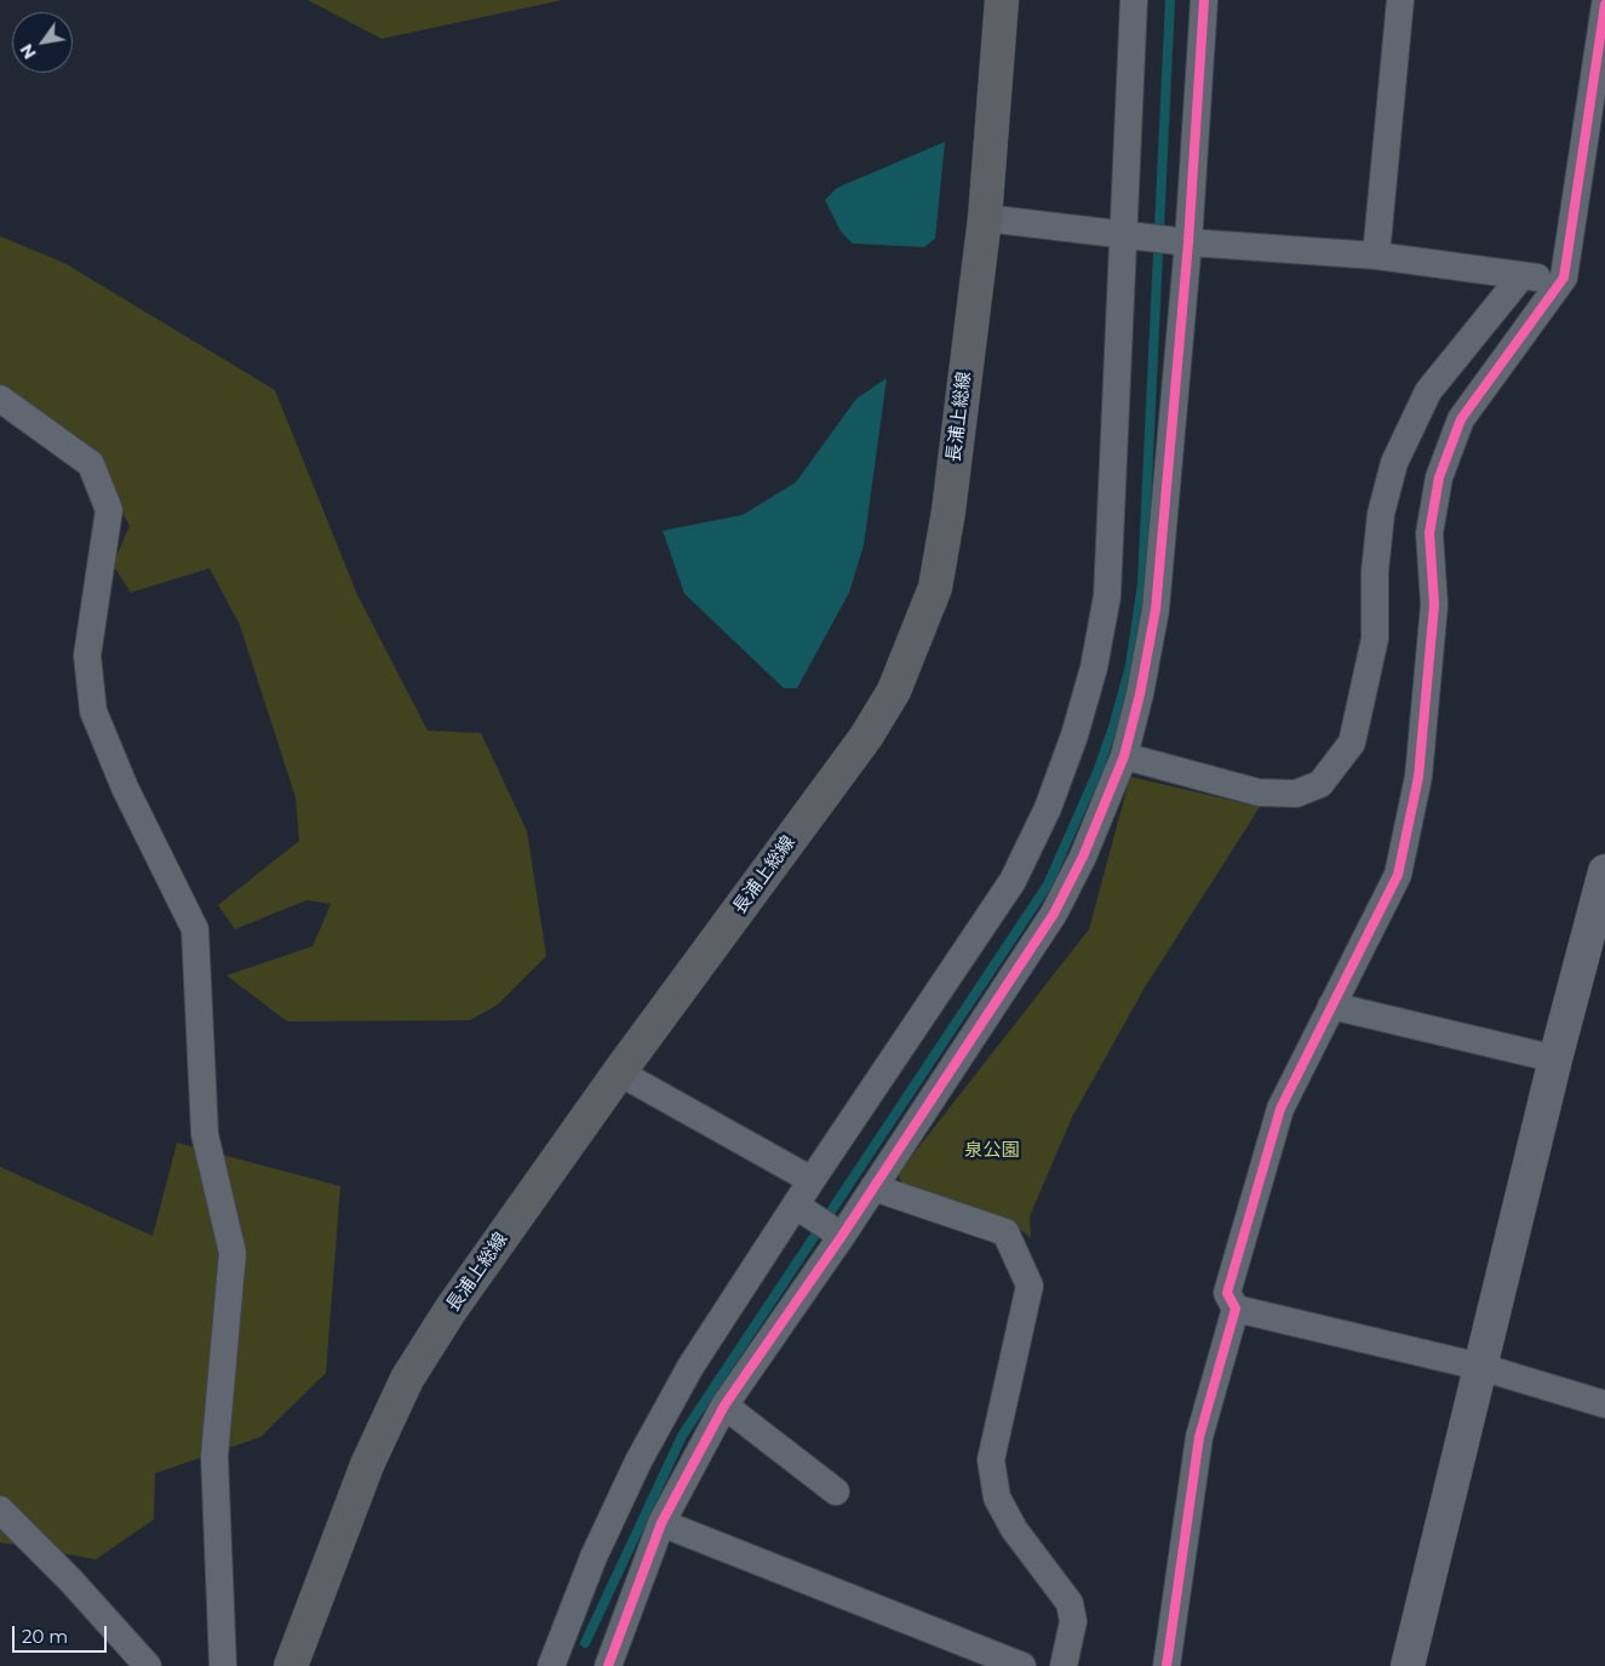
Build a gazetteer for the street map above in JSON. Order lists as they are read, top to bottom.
{
  "streets": {
    "main road": ["長浦上総線"]
  },
  "parks": ["泉公園"],
  "scale_bar": "20 m",
  "north": "bottom left"
}
